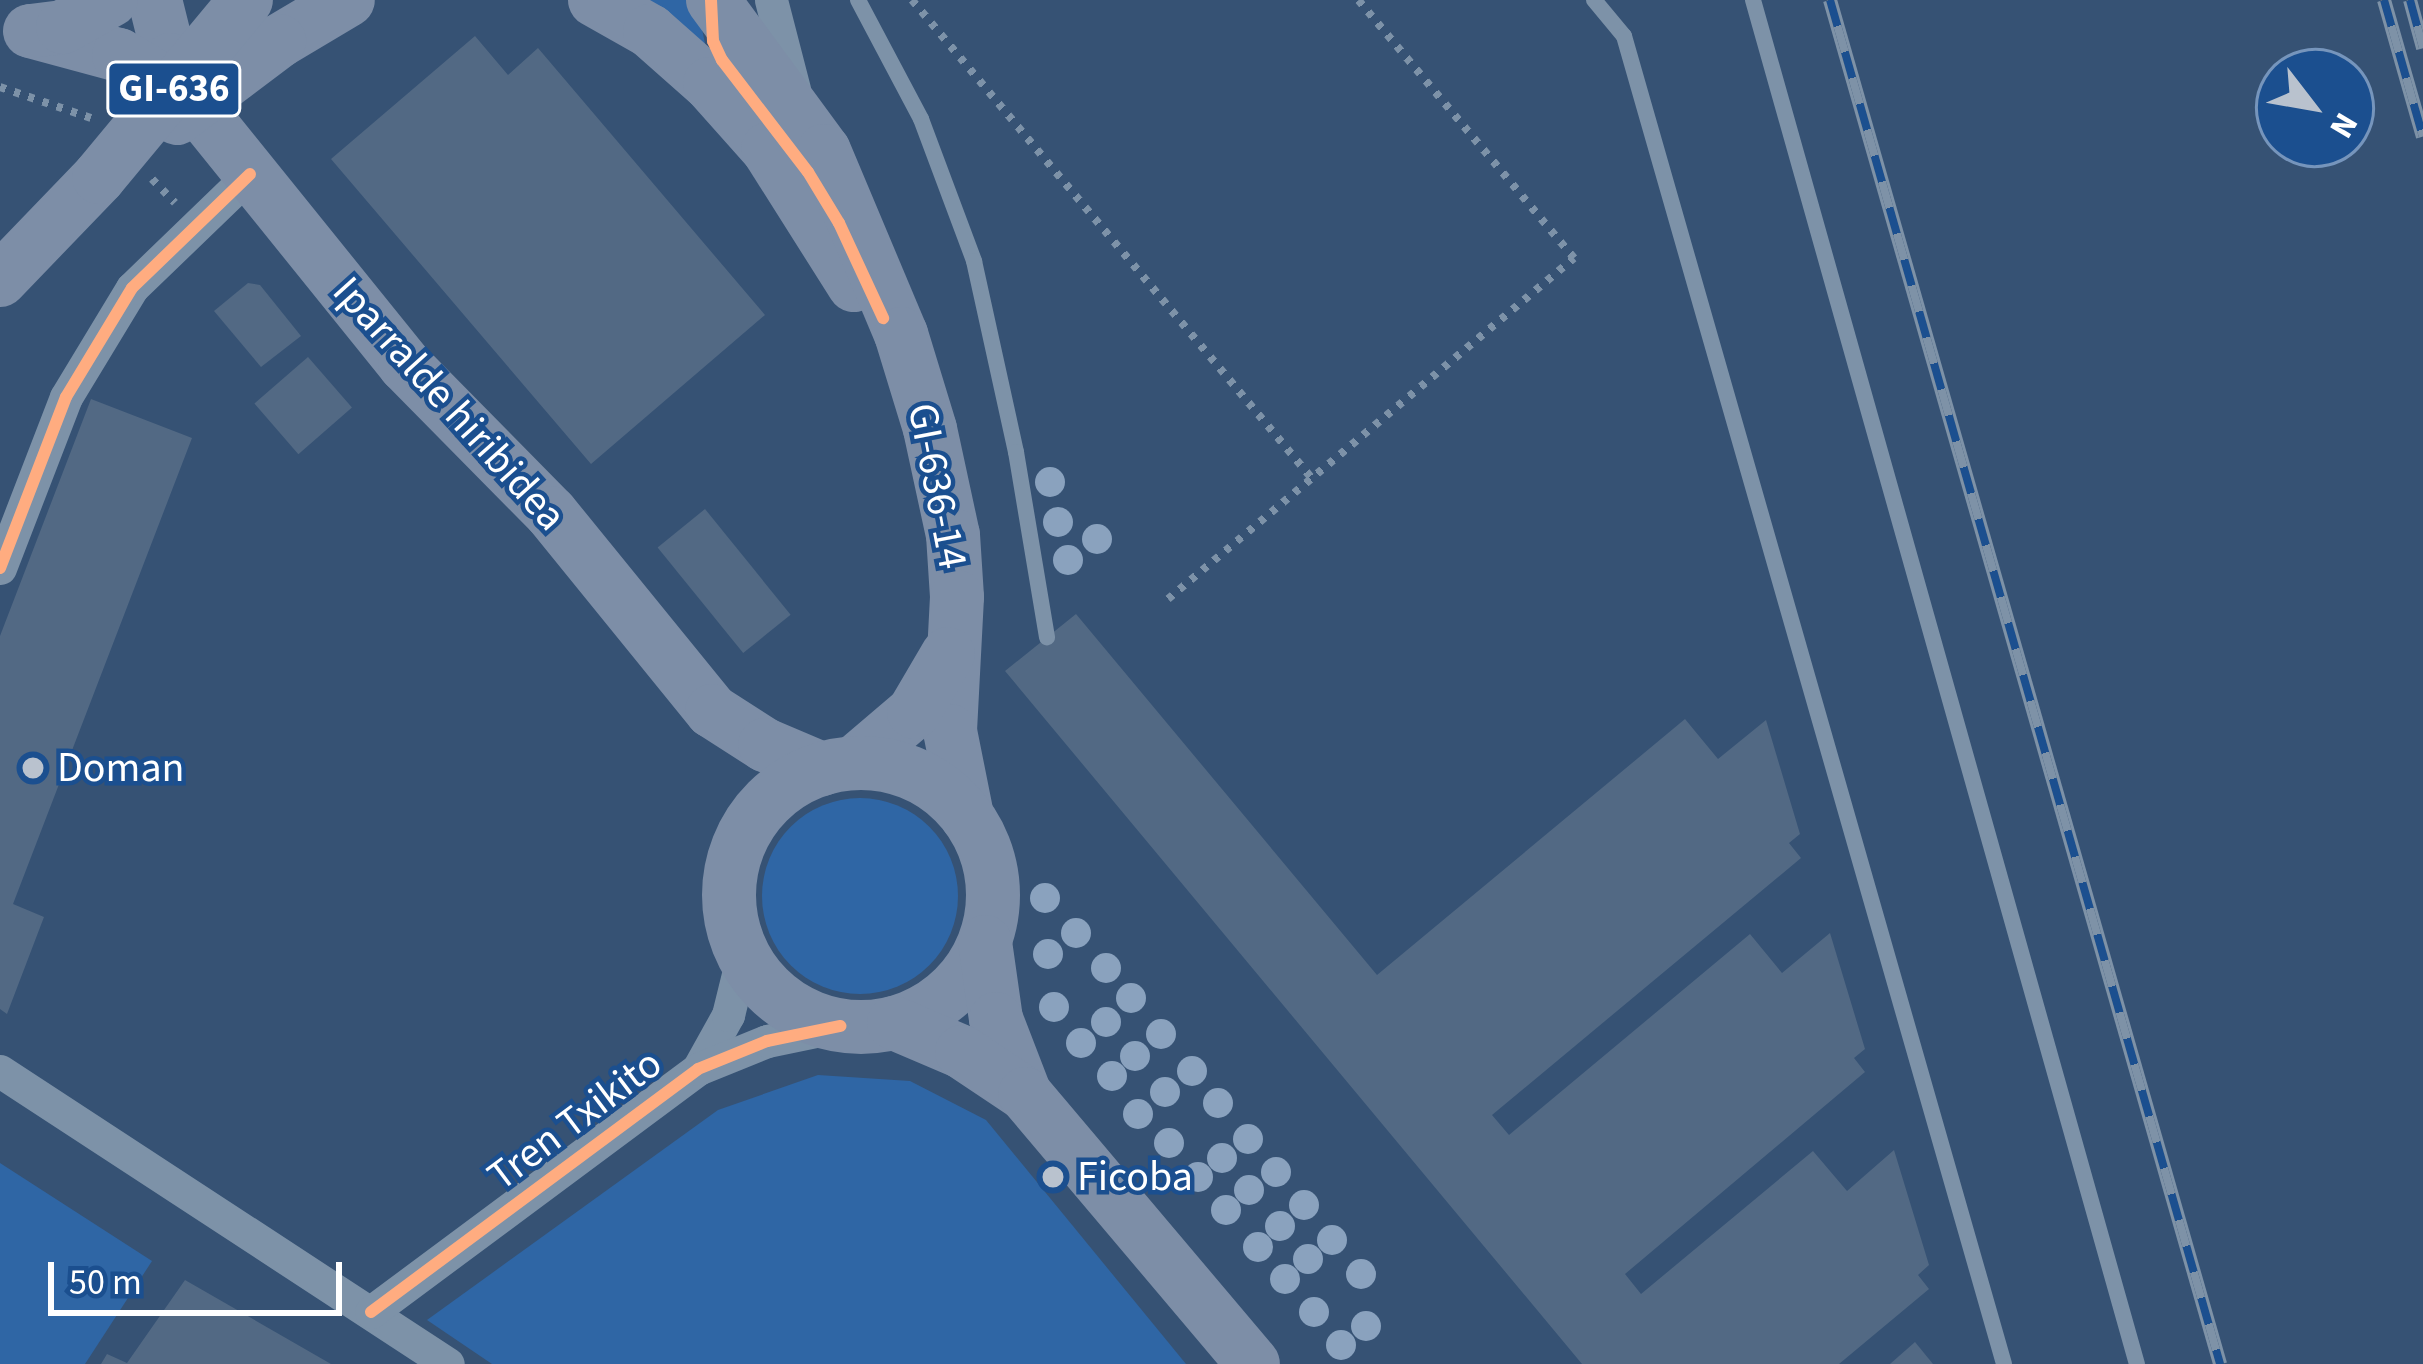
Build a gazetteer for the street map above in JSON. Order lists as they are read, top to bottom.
{
  "streets": {
    "main road": ["GI-636", "Iparralde hiribidea", "GI-636-14"],
    "street": ["Tren Txikito"]
  },
  "crossings": [
    ["Iparralde hiribidea", "GI-636-14"],
    ["Iparralde hiribidea", "Tren Txikito"],
    ["GI-636-14", "Tren Txikito"]
  ],
  "places": ["Doman", "Ficoba"],
  "scale_bar": "50 m",
  "north": "bottom right"
}
